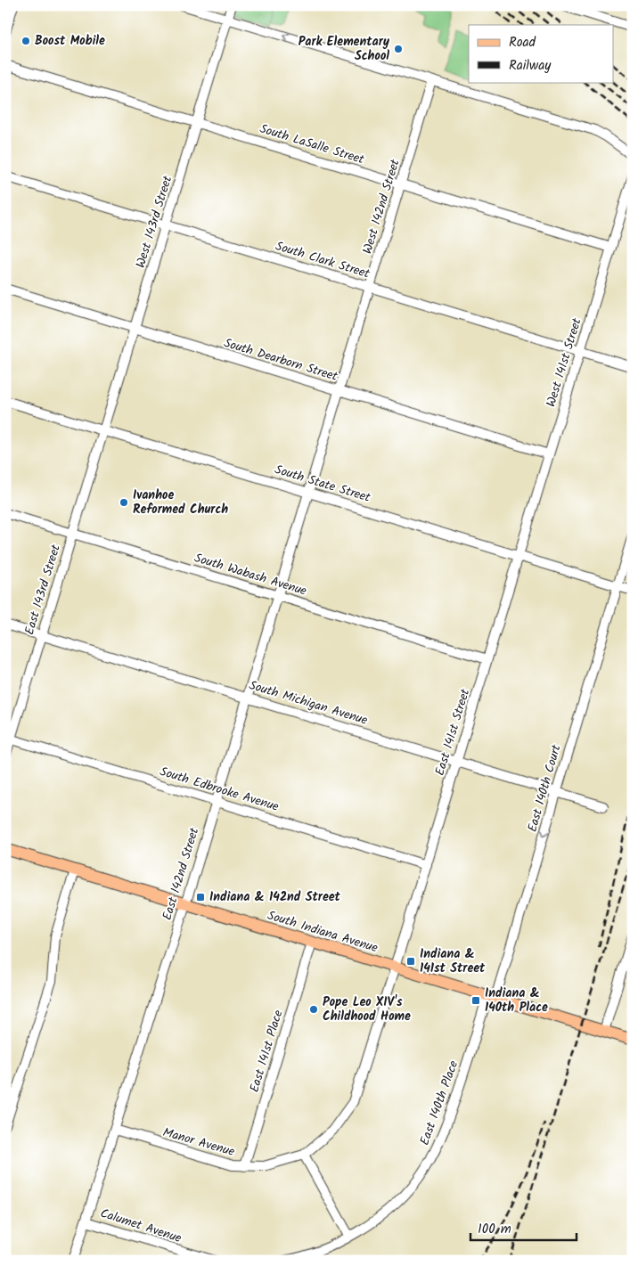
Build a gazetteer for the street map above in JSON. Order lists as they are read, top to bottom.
{
  "streets": {
    "main road": ["South Indiana Avenue"],
    "street": [
      "South LaSalle Street",
      "West 142nd Street",
      "West 143rd Street",
      "South Clark Street",
      "South Dearborn Street",
      "West 141st Street",
      "South State Street",
      "South Wabash Avenue",
      "East 143rd Street",
      "South Michigan Avenue",
      "East 141st Street",
      "East 140th Court",
      "South Edbrooke Avenue",
      "East 142nd Street",
      "East 141st Place",
      "East 140th Place",
      "Manor Avenue",
      "Calumet Avenue"
    ]
  },
  "crossings": [
    ["South LaSalle Street", "West 142nd Street"],
    ["South LaSalle Street", "West 143rd Street"],
    ["South LaSalle Street", "West 141st Street"],
    ["West 142nd Street", "South Clark Street"],
    ["West 142nd Street", "South Dearborn Street"],
    ["West 142nd Street", "South State Street"],
    ["West 142nd Street", "East 142nd Street"],
    ["West 143rd Street", "South Clark Street"],
    ["West 143rd Street", "South Dearborn Street"],
    ["West 143rd Street", "South State Street"],
    ["West 143rd Street", "East 143rd Street"],
    ["South Clark Street", "West 141st Street"],
    ["South Dearborn Street", "West 141st Street"],
    ["West 141st Street", "South State Street"],
    ["West 141st Street", "East 141st Street"],
    ["South State Street", "East 143rd Street"],
    ["South State Street", "East 141st Street"],
    ["South State Street", "East 140th Court"],
    ["South State Street", "East 142nd Street"],
    ["South Wabash Avenue", "East 143rd Street"],
    ["South Wabash Avenue", "East 141st Street"],
    ["South Wabash Avenue", "East 142nd Street"],
    ["East 143rd Street", "South Michigan Avenue"],
    ["East 143rd Street", "South Edbrooke Avenue"],
    ["South Michigan Avenue", "East 141st Street"],
    ["South Michigan Avenue", "East 140th Court"],
    ["South Michigan Avenue", "East 142nd Street"],
    ["East 141st Street", "South Edbrooke Avenue"],
    ["East 141st Street", "South Indiana Avenue"],
    ["East 141st Street", "Manor Avenue"],
    ["East 140th Court", "South Indiana Avenue"],
    ["East 140th Court", "East 140th Place"],
    ["South Edbrooke Avenue", "East 142nd Street"],
    ["East 142nd Street", "South Indiana Avenue"],
    ["East 142nd Street", "Manor Avenue"],
    ["East 142nd Street", "Calumet Avenue"],
    ["South Indiana Avenue", "East 141st Place"],
    ["South Indiana Avenue", "East 140th Place"],
    ["East 141st Place", "Manor Avenue"]
  ],
  "one_way": ["East 140th Court"],
  "places": {
    "other": [
      "Boost Mobile",
      "Park Elementary School",
      "Ivanhoe Reformed Church",
      "Pope Leo XIV's Childhood Home"
    ],
    "transit": ["Indiana & 142nd Street", "Indiana & 141st Street", "Indiana & 140th Place"]
  },
  "legend": ["Road", "Railway"],
  "scale_bar": "100 m"
}
